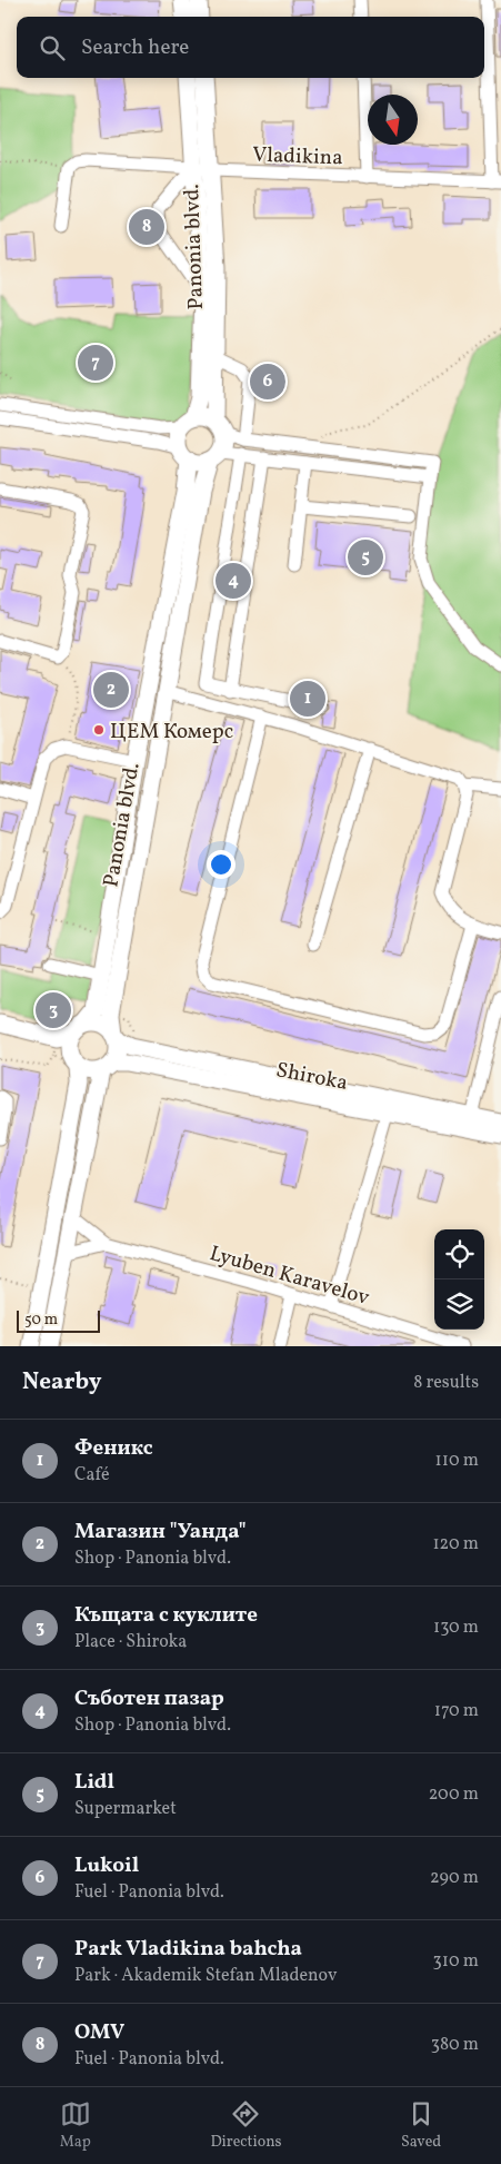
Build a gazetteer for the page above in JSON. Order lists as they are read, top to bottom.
{
  "streets": {
    "main road": ["Panonia blvd.", "Shiroka"],
    "street": ["Vladikina", "Lyuben Karavelov"]
  },
  "crossings": [
    ["Vladikina", "Panonia blvd."],
    ["Panonia blvd.", "Shiroka"],
    ["Panonia blvd.", "Lyuben Karavelov"]
  ],
  "places": ["ЦЕМ Комерс"],
  "scale_bar": "50 m",
  "north": "bottom",
  "page": {
    "search": "Search here",
    "pins": [
      "8",
      "7",
      "6",
      "5",
      "4",
      "2",
      "1",
      "3"
    ],
    "scale": "50 m",
    "heading": ["Nearby", "8 results"],
    "list": [
      {
        "mark": "1",
        "name": "Феникс",
        "note": "Café",
        "value": "110 m"
      },
      {
        "mark": "2",
        "name": "Магазин \"Уанда\"",
        "note": "Shop · Panonia blvd.",
        "value": "120 m"
      },
      {
        "mark": "3",
        "name": "Къщата с куклите",
        "note": "Place · Shiroka",
        "value": "130 m"
      },
      {
        "mark": "4",
        "name": "Съботен пазар",
        "note": "Shop · Panonia blvd.",
        "value": "170 m"
      },
      {
        "mark": "5",
        "name": "Lidl",
        "note": "Supermarket",
        "value": "200 m"
      },
      {
        "mark": "6",
        "name": "Lukoil",
        "note": "Fuel · Panonia blvd.",
        "value": "290 m"
      },
      {
        "mark": "7",
        "name": "Park Vladikina bahcha",
        "note": "Park · Akademik Stefan Mladenov",
        "value": "310 m"
      },
      {
        "mark": "8",
        "name": "OMV",
        "note": "Fuel · Panonia blvd.",
        "value": "380 m"
      }
    ],
    "nav": ["Map", "Directions", "Saved"]
  }
}
